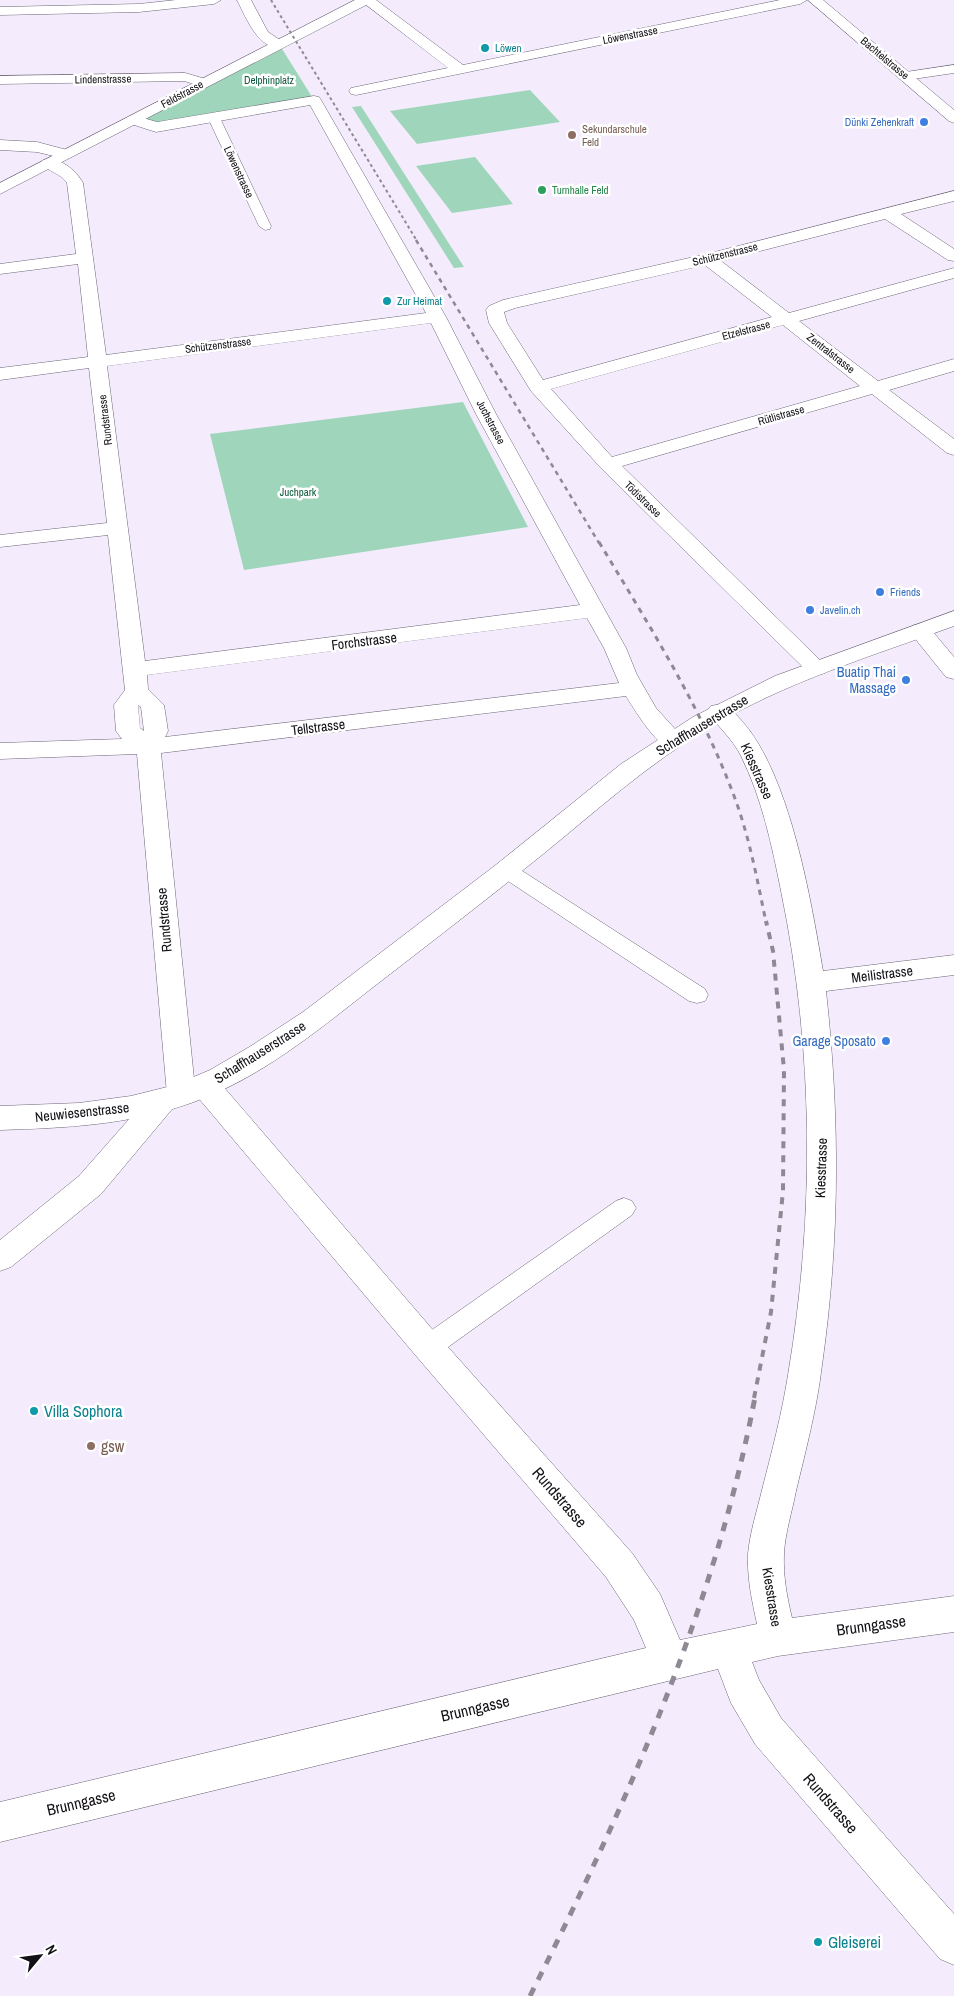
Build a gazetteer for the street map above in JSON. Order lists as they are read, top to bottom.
{
  "streets": {
    "street": [
      "Löwenstrasse",
      "Bachtelstrasse",
      "Lindenstrasse",
      "Feldstrasse",
      "Schützenstrasse",
      "Etzelstrasse",
      "Zentralstrasse",
      "Rütlistrasse",
      "Rundstrasse",
      "Juchstrasse",
      "Tödistrasse",
      "Forchstrasse",
      "Schaffhauserstrasse",
      "Tellstrasse",
      "Kiesstrasse",
      "Meilistrasse",
      "Neuwiesenstrasse",
      "Brunngasse"
    ]
  },
  "crossings": [
    ["Löwenstrasse", "Juchstrasse"],
    ["Lindenstrasse", "Feldstrasse"],
    ["Feldstrasse", "Rundstrasse"],
    ["Schützenstrasse", "Zentralstrasse"],
    ["Schützenstrasse", "Rundstrasse"],
    ["Schützenstrasse", "Juchstrasse"],
    ["Schützenstrasse", "Tödistrasse"],
    ["Etzelstrasse", "Zentralstrasse"],
    ["Etzelstrasse", "Tödistrasse"],
    ["Zentralstrasse", "Rütlistrasse"],
    ["Rütlistrasse", "Tödistrasse"],
    ["Rundstrasse", "Forchstrasse"],
    ["Rundstrasse", "Schaffhauserstrasse"],
    ["Rundstrasse", "Tellstrasse"],
    ["Rundstrasse", "Neuwiesenstrasse"],
    ["Rundstrasse", "Brunngasse"],
    ["Juchstrasse", "Forchstrasse"],
    ["Juchstrasse", "Schaffhauserstrasse"],
    ["Juchstrasse", "Tellstrasse"],
    ["Tödistrasse", "Schaffhauserstrasse"],
    ["Schaffhauserstrasse", "Kiesstrasse"],
    ["Schaffhauserstrasse", "Neuwiesenstrasse"],
    ["Kiesstrasse", "Meilistrasse"],
    ["Kiesstrasse", "Brunngasse"]
  ],
  "parks": ["Delphinplatz", "Juchpark"],
  "places": [
    "Löwen",
    "Dünki Zehenkraft",
    "Sekundarschule Feld",
    "Turnhalle Feld",
    "Zur Heimat",
    "Friends",
    "Javelin.ch",
    "Buatip Thai Massage",
    "Garage Sposato",
    "Villa Sophora",
    "gsw",
    "Gleiserei"
  ],
  "north": "top right"
}
